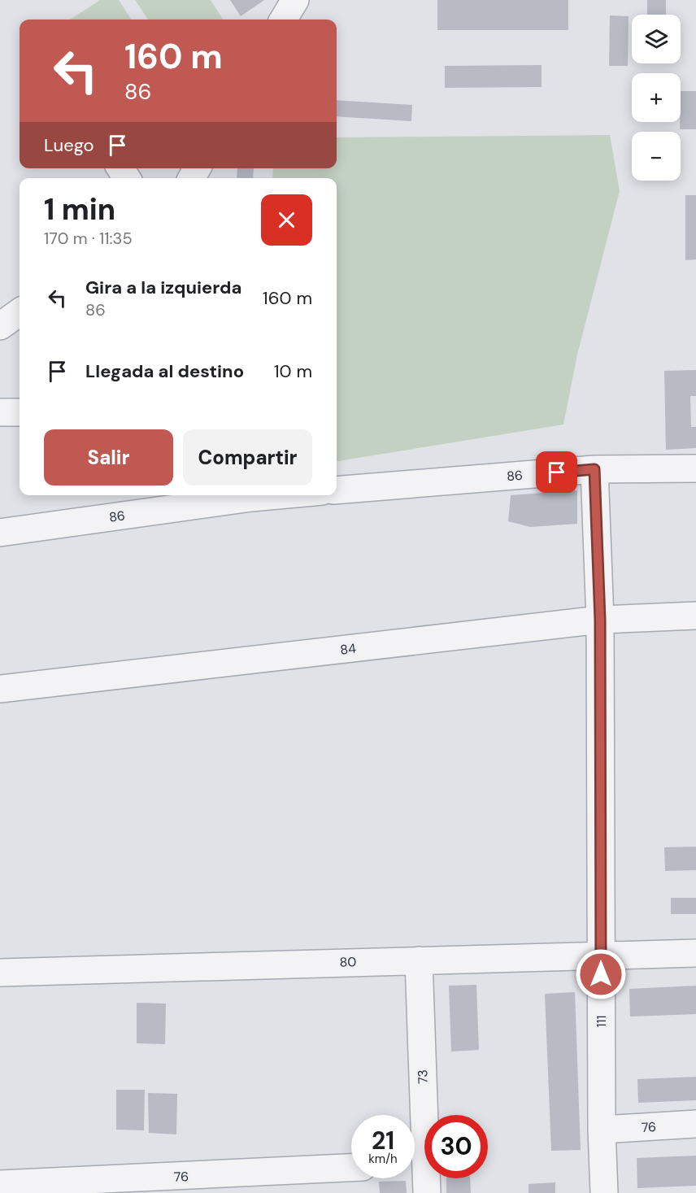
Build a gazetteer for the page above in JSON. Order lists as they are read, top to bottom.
{
  "streets": {
    "street": [
      "86",
      "84",
      "80",
      "111",
      "73",
      "76"
    ]
  },
  "crossings": [
    ["86", "111"],
    ["84", "111"],
    ["80", "111"],
    ["80", "73"],
    ["111", "76"]
  ],
  "page": {
    "map_buttons": ["+", "−"],
    "turn": ["160 m", "86"],
    "then": "Luego",
    "heading": ["1 min", "170 m · 11:35"],
    "list": [
      {
        "name": "Gira a la izquierda",
        "note": "86",
        "value": "160 m"
      },
      {
        "name": "Llegada al destino",
        "value": "10 m"
      }
    ],
    "buttons": ["Salir", "Compartir"],
    "speed": "21 km/h",
    "limit": "30"
  }
}
